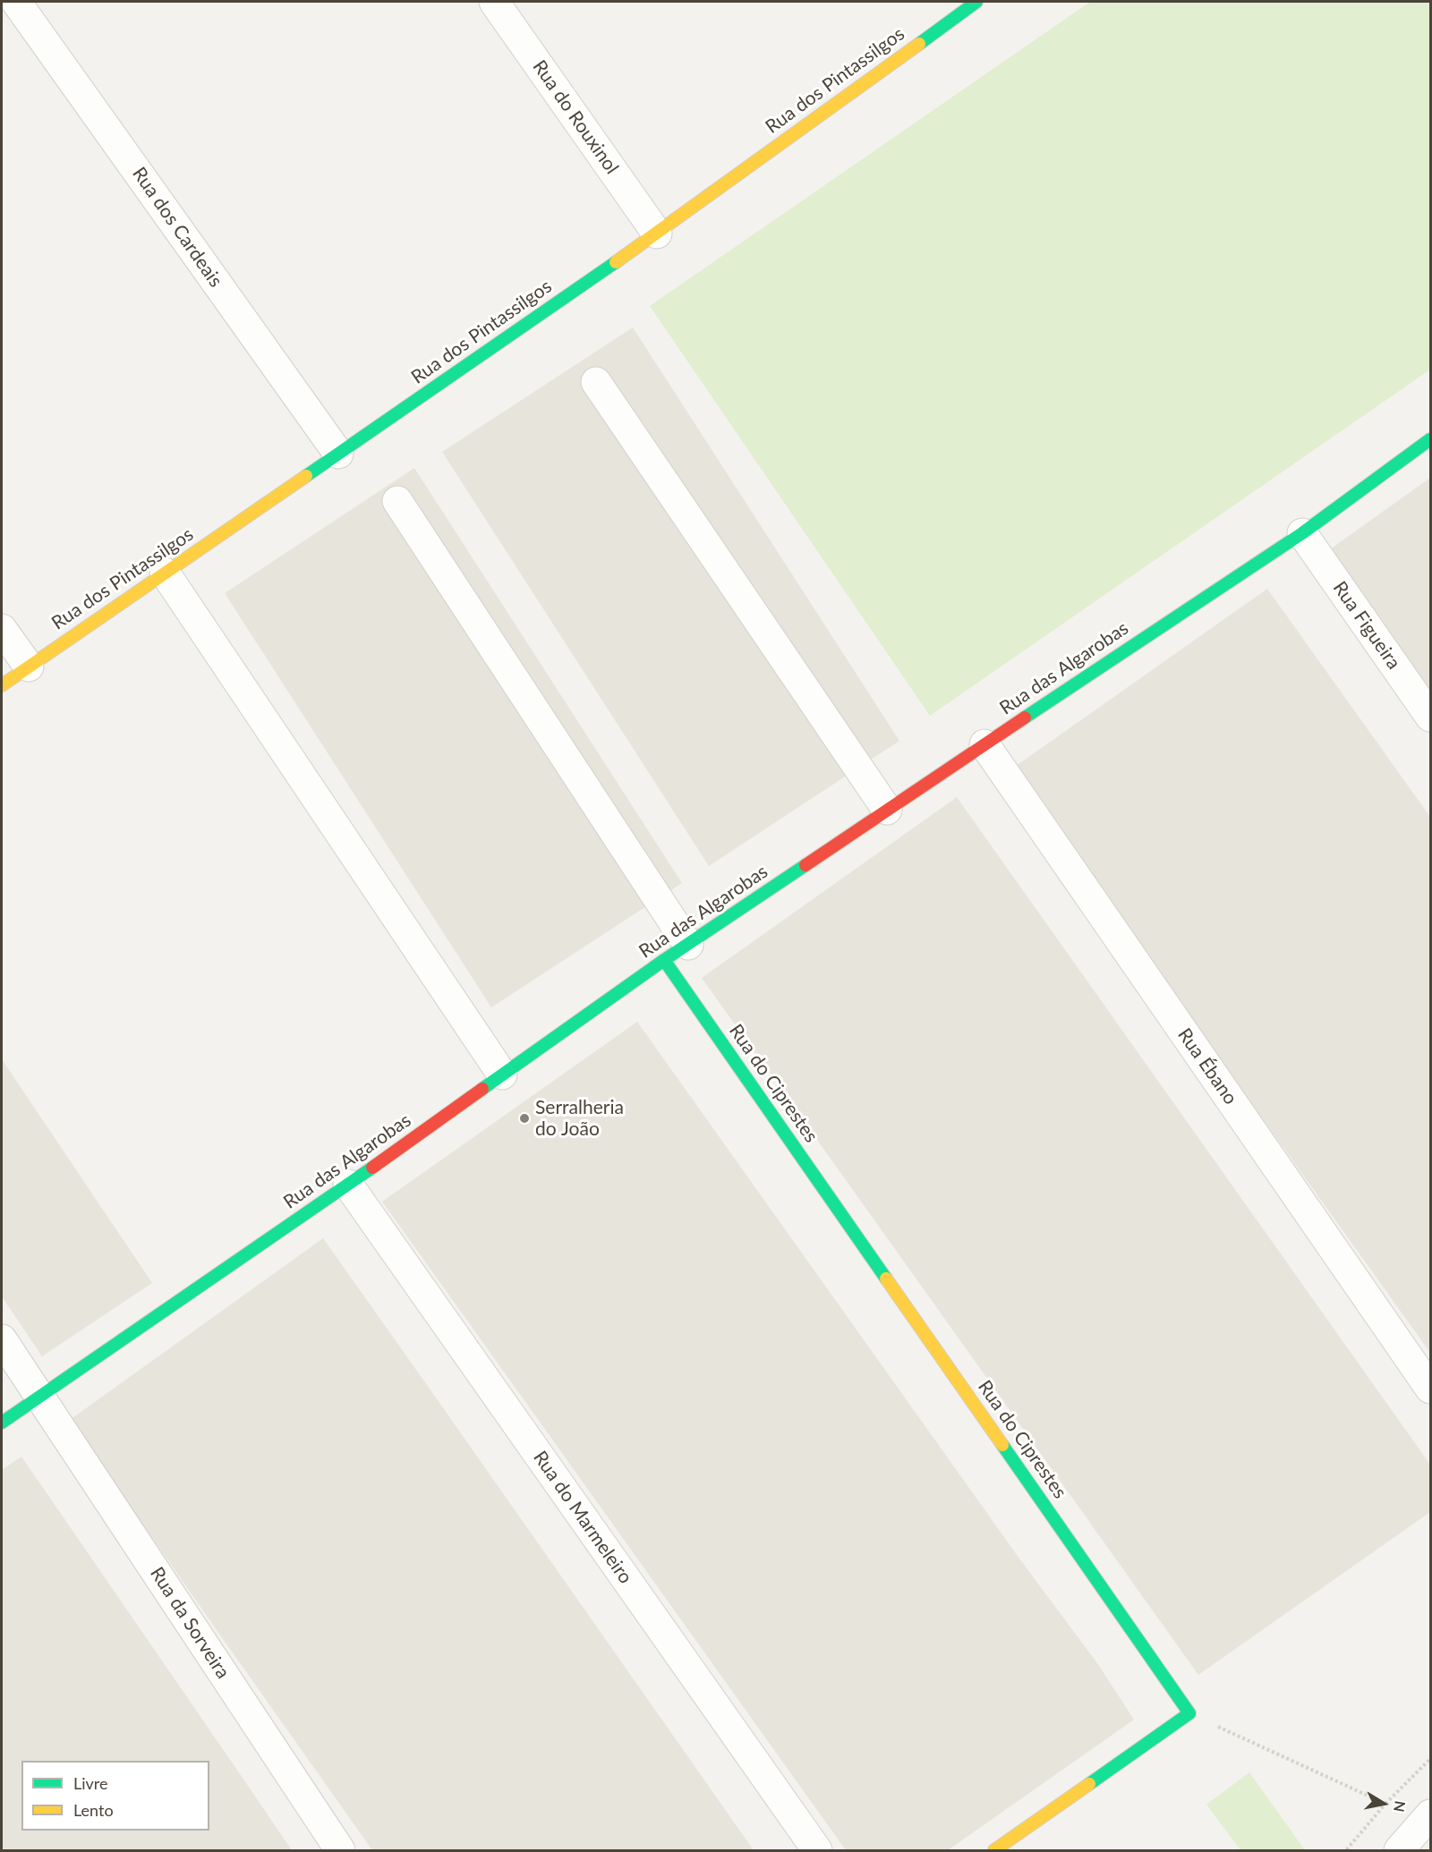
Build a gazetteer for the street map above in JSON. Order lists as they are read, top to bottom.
{
  "streets": {
    "street": [
      "Rua dos Pintassilgos",
      "Rua do Rouxinol",
      "Rua dos Cardeais",
      "Rua Figueira",
      "Rua das Algarobas",
      "Rua Ébano",
      "Rua do Ciprestes",
      "Rua do Marmeleiro",
      "Rua da Sorveira"
    ]
  },
  "crossings": [
    ["Rua dos Pintassilgos", "Rua do Rouxinol"],
    ["Rua dos Pintassilgos", "Rua dos Cardeais"],
    ["Rua Figueira", "Rua das Algarobas"],
    ["Rua das Algarobas", "Rua Ébano"],
    ["Rua das Algarobas", "Rua do Ciprestes"],
    ["Rua das Algarobas", "Rua do Marmeleiro"],
    ["Rua das Algarobas", "Rua da Sorveira"]
  ],
  "places": ["Serralheria do João"],
  "legend": ["Livre", "Lento"],
  "north": "right"
}
